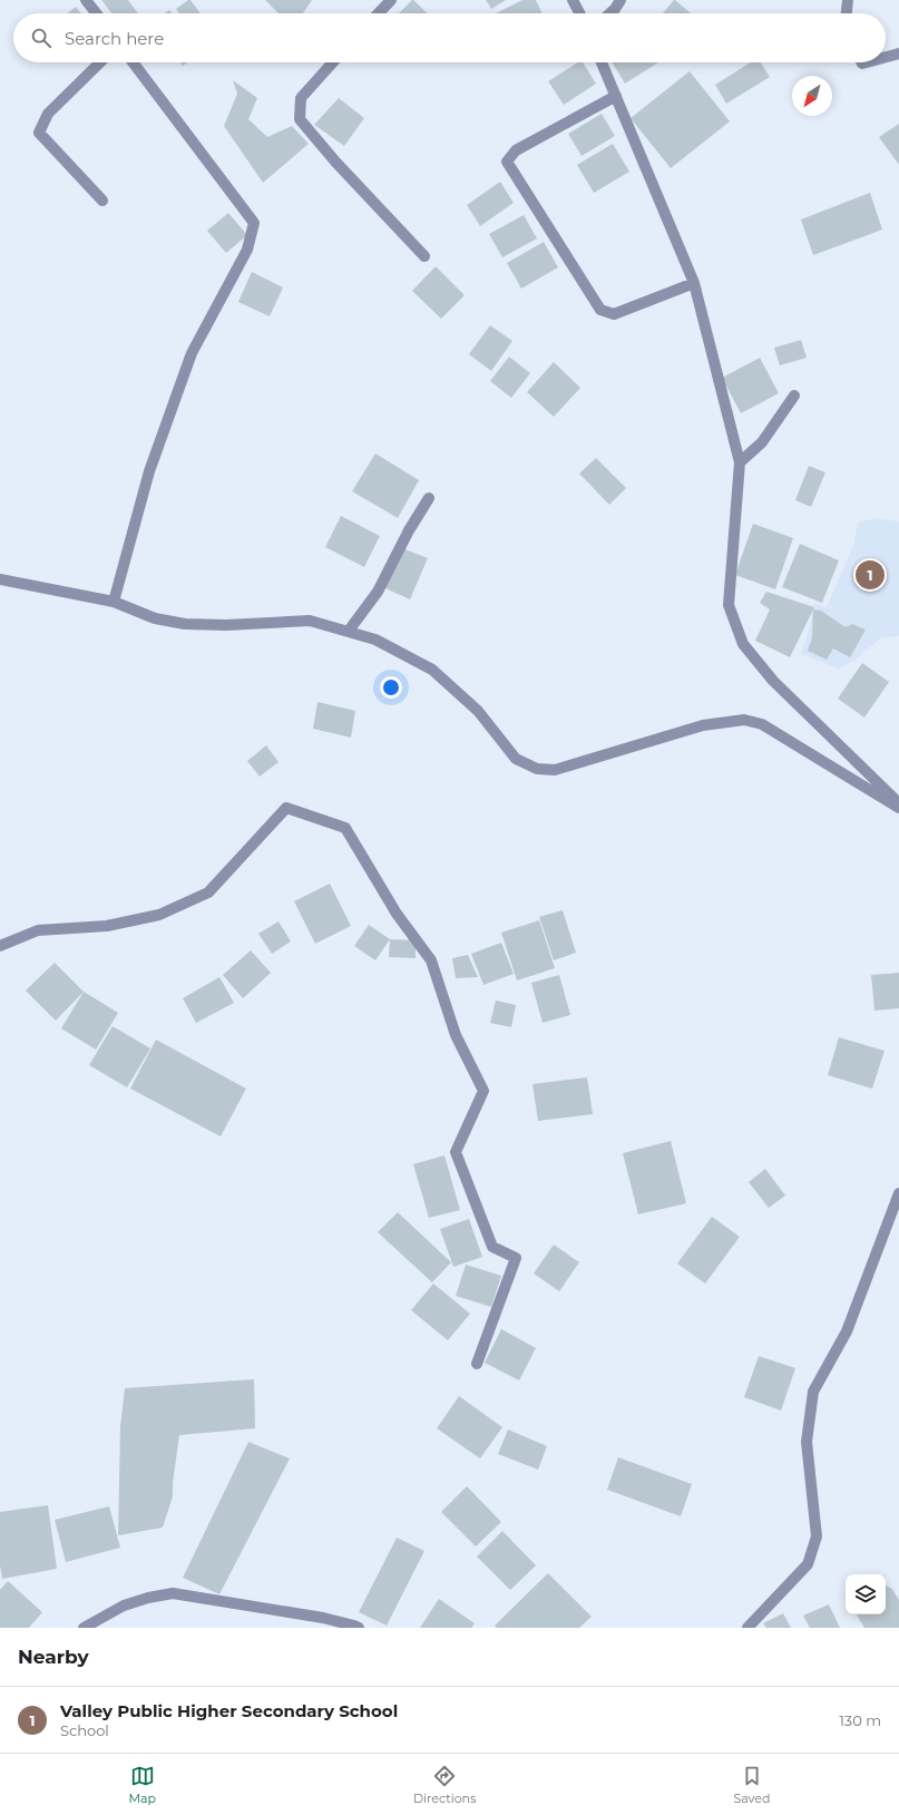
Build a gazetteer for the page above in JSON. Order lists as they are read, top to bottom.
{
  "north": "bottom left",
  "page": {
    "search": "Search here",
    "pins": "1",
    "heading": "Nearby",
    "list": [
      {
        "mark": "1",
        "name": "Valley Public Higher Secondary School",
        "note": "School",
        "value": "130 m"
      }
    ],
    "nav": ["Map", "Directions", "Saved"]
  }
}
